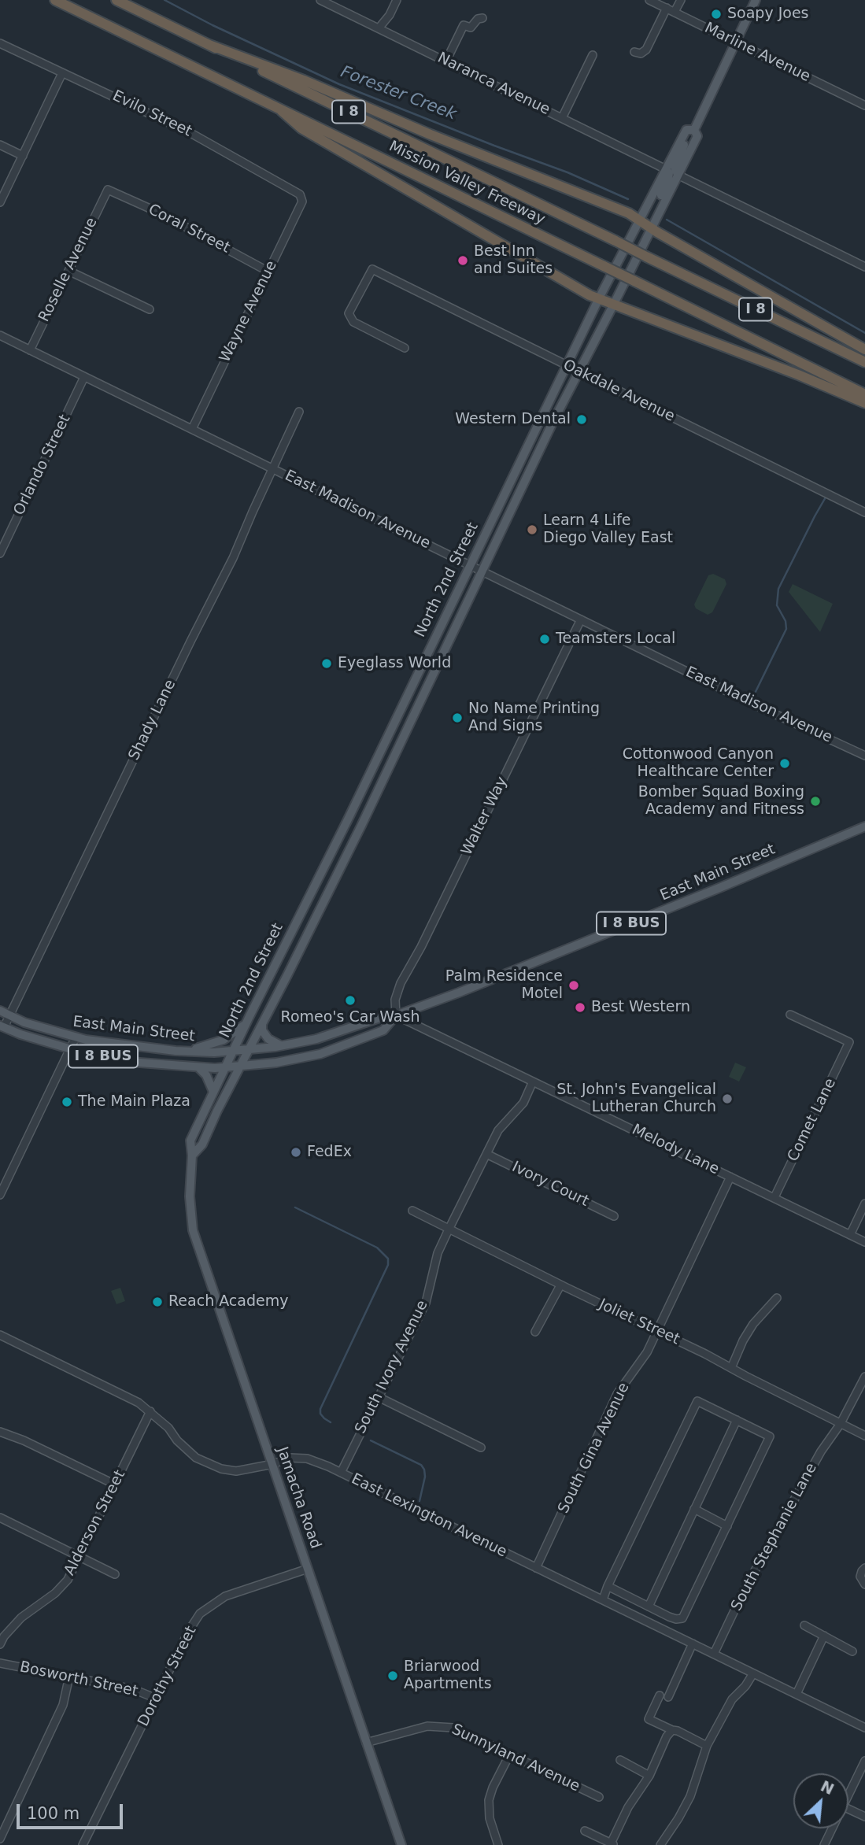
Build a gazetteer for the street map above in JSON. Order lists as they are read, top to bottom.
{
  "streets": {
    "highway": ["I 8", "Mission Valley Freeway"],
    "main road": [
      "North 2nd Street",
      "East Main Street",
      "I 8 BUS",
      "Jamacha Road"
    ],
    "street": [
      "Marline Avenue",
      "Naranca Avenue",
      "Evilo Street",
      "Coral Street",
      "Roselle Avenue",
      "Wayne Avenue",
      "Oakdale Avenue",
      "Orlando Street",
      "East Madison Avenue",
      "Shady Lane",
      "Walter Way",
      "Comet Lane",
      "Melody Lane",
      "Ivory Court",
      "Joliet Street",
      "South Ivory Avenue",
      "South Gina Avenue",
      "East Lexington Avenue",
      "Alderson Street",
      "South Stephanie Lane",
      "Dorothy Street",
      "Bosworth Street",
      "Sunnyland Avenue"
    ]
  },
  "crossings": [
    ["Marline Avenue", "North 2nd Street"],
    ["Naranca Avenue", "North 2nd Street"],
    ["Evilo Street", "Wayne Avenue"],
    ["Coral Street", "Roselle Avenue"],
    ["Coral Street", "Wayne Avenue"],
    ["Roselle Avenue", "East Madison Avenue"],
    ["Wayne Avenue", "East Madison Avenue"],
    ["Oakdale Avenue", "North 2nd Street"],
    ["Orlando Street", "East Madison Avenue"],
    ["East Madison Avenue", "North 2nd Street"],
    ["East Madison Avenue", "Shady Lane"],
    ["East Madison Avenue", "Walter Way"],
    ["North 2nd Street", "East Main Street"],
    ["North 2nd Street", "Jamacha Road"],
    ["Shady Lane", "East Main Street"],
    ["Walter Way", "East Main Street"],
    ["Walter Way", "Melody Lane"],
    ["East Main Street", "Melody Lane"],
    ["East Main Street", "Jamacha Road"],
    ["Comet Lane", "Melody Lane"],
    ["Melody Lane", "South Ivory Avenue"],
    ["Melody Lane", "South Gina Avenue"],
    ["Ivory Court", "South Ivory Avenue"],
    ["Joliet Street", "South Ivory Avenue"],
    ["Joliet Street", "South Gina Avenue"],
    ["Joliet Street", "South Stephanie Lane"],
    ["South Ivory Avenue", "East Lexington Avenue"],
    ["South Gina Avenue", "East Lexington Avenue"],
    ["Jamacha Road", "East Lexington Avenue"],
    ["Jamacha Road", "Dorothy Street"],
    ["Jamacha Road", "Sunnyland Avenue"],
    ["East Lexington Avenue", "Alderson Street"],
    ["East Lexington Avenue", "South Stephanie Lane"],
    ["Dorothy Street", "Bosworth Street"]
  ],
  "water": ["Forester Creek"],
  "places": [
    "Soapy Joes",
    "Best Inn and Suites",
    "Western Dental",
    "Learn 4 Life Diego Valley East",
    "Teamsters Local",
    "Eyeglass World",
    "No Name Printing And Signs",
    "Cottonwood Canyon Healthcare Center",
    "Bomber Squad Boxing Academy and Fitness",
    "Palm Residence Motel",
    "Romeo's Car Wash",
    "Best Western",
    "St. John's Evangelical Lutheran Church",
    "The Main Plaza",
    "FedEx",
    "Reach Academy",
    "Briarwood Apartments"
  ],
  "scale_bar": "100 m",
  "north": "top right"
}
